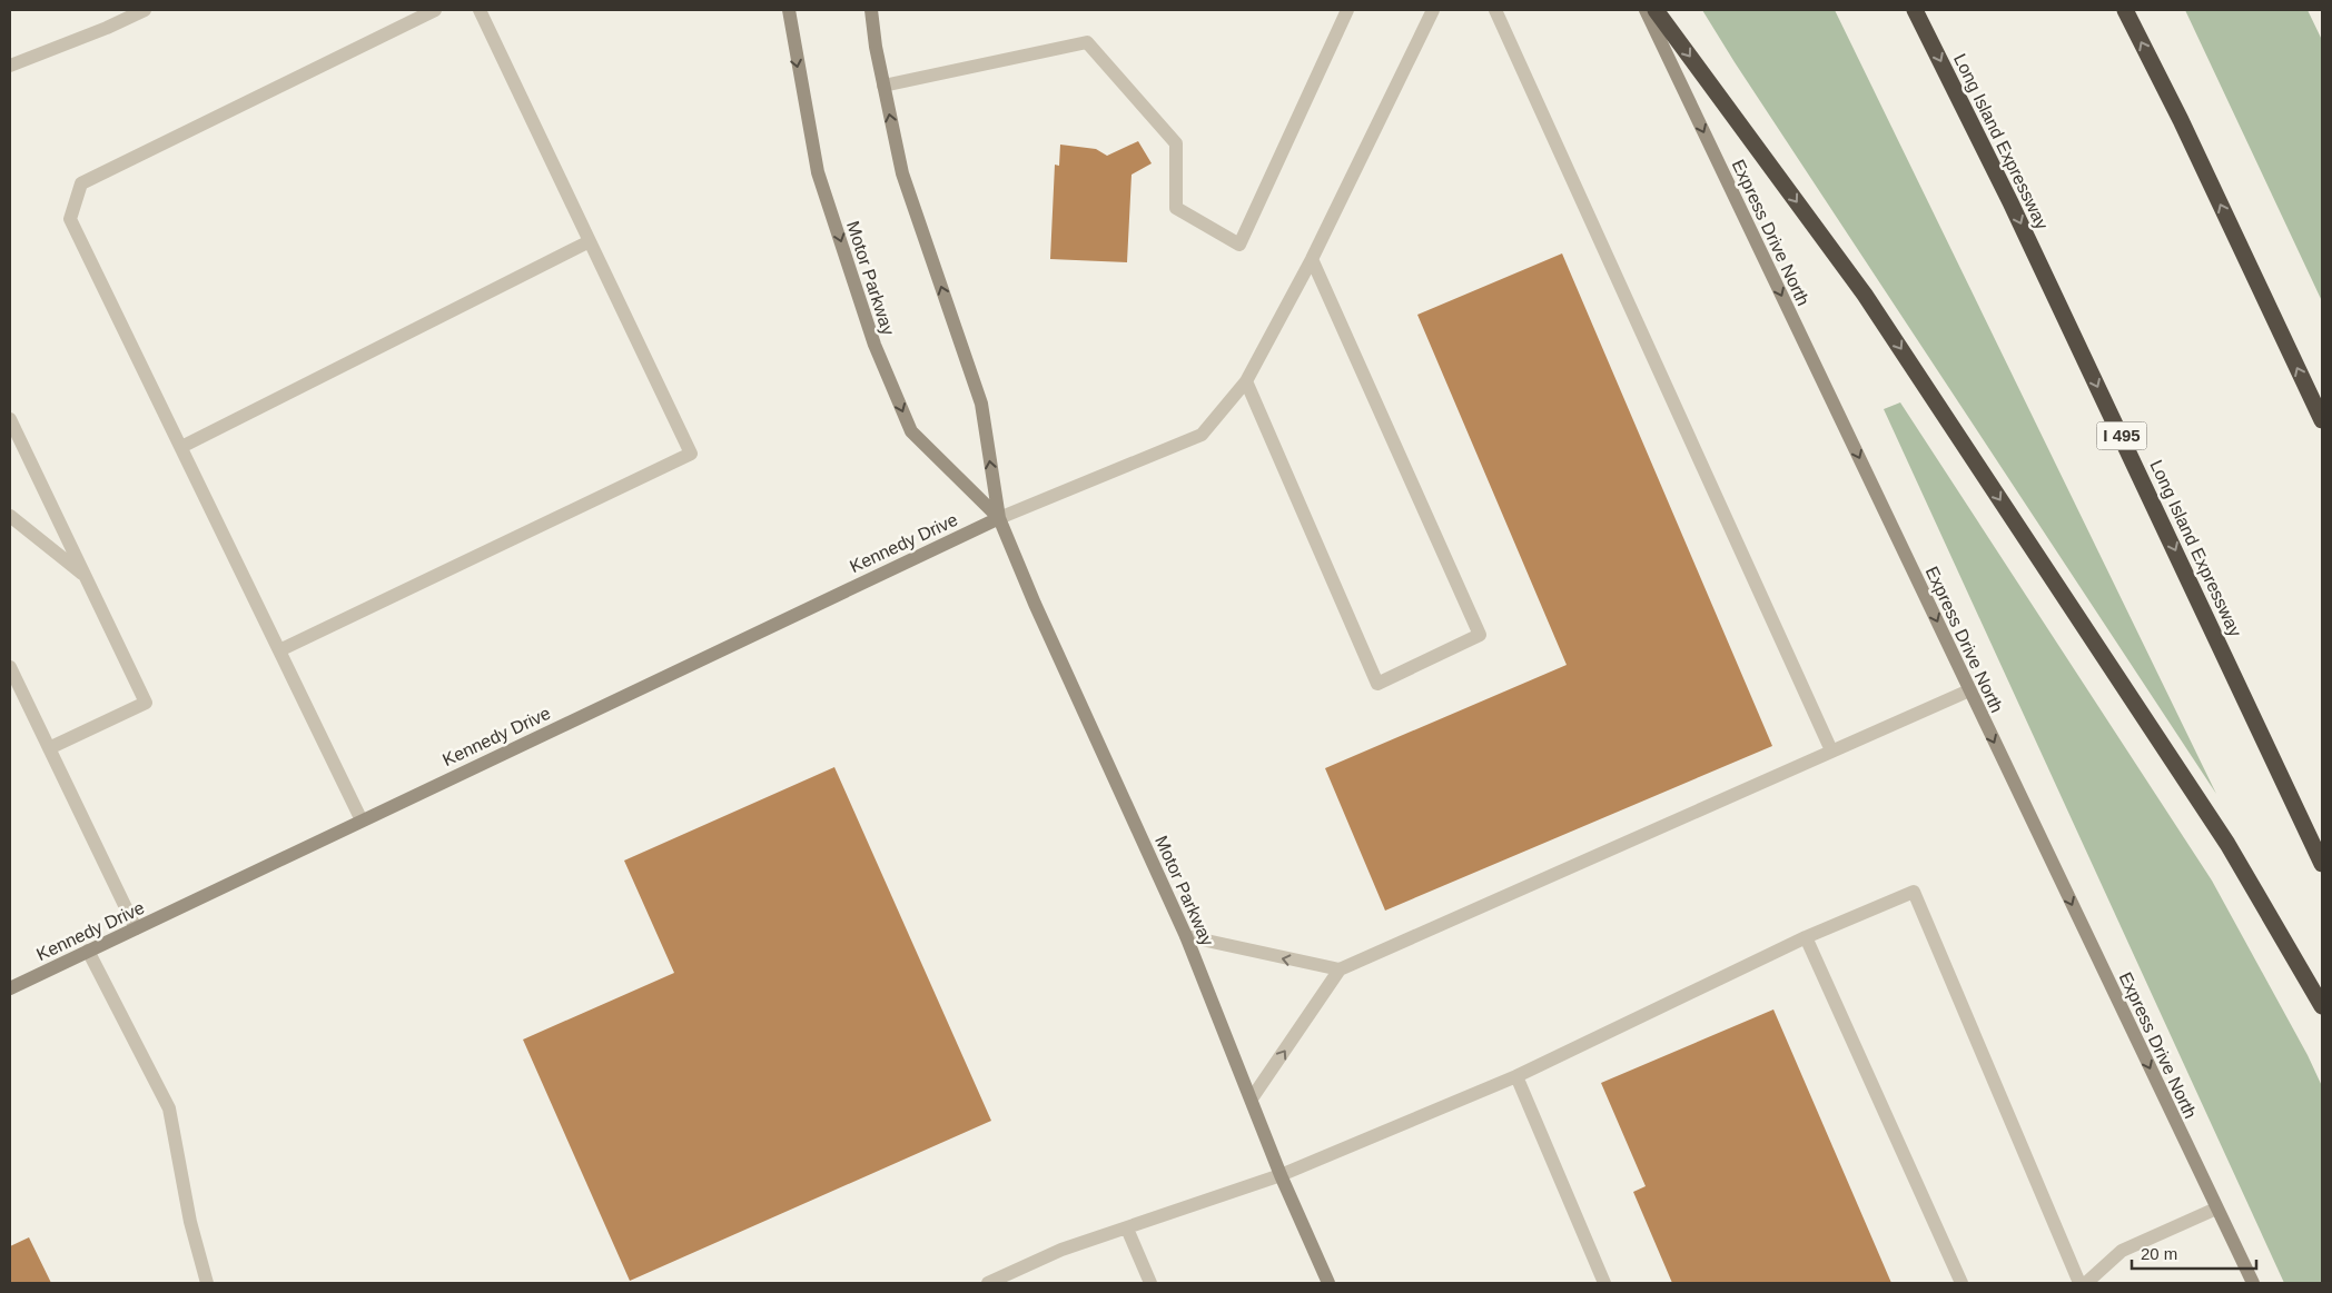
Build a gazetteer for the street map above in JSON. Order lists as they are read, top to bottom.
{
  "streets": {
    "highway": ["Long Island Expressway", "I 495"],
    "main road": ["Express Drive North", "Motor Parkway", "Kennedy Drive"]
  },
  "crossings": [
    ["Motor Parkway", "Kennedy Drive"]
  ],
  "one_way": ["Express Drive North"],
  "scale_bar": "20 m"
}
